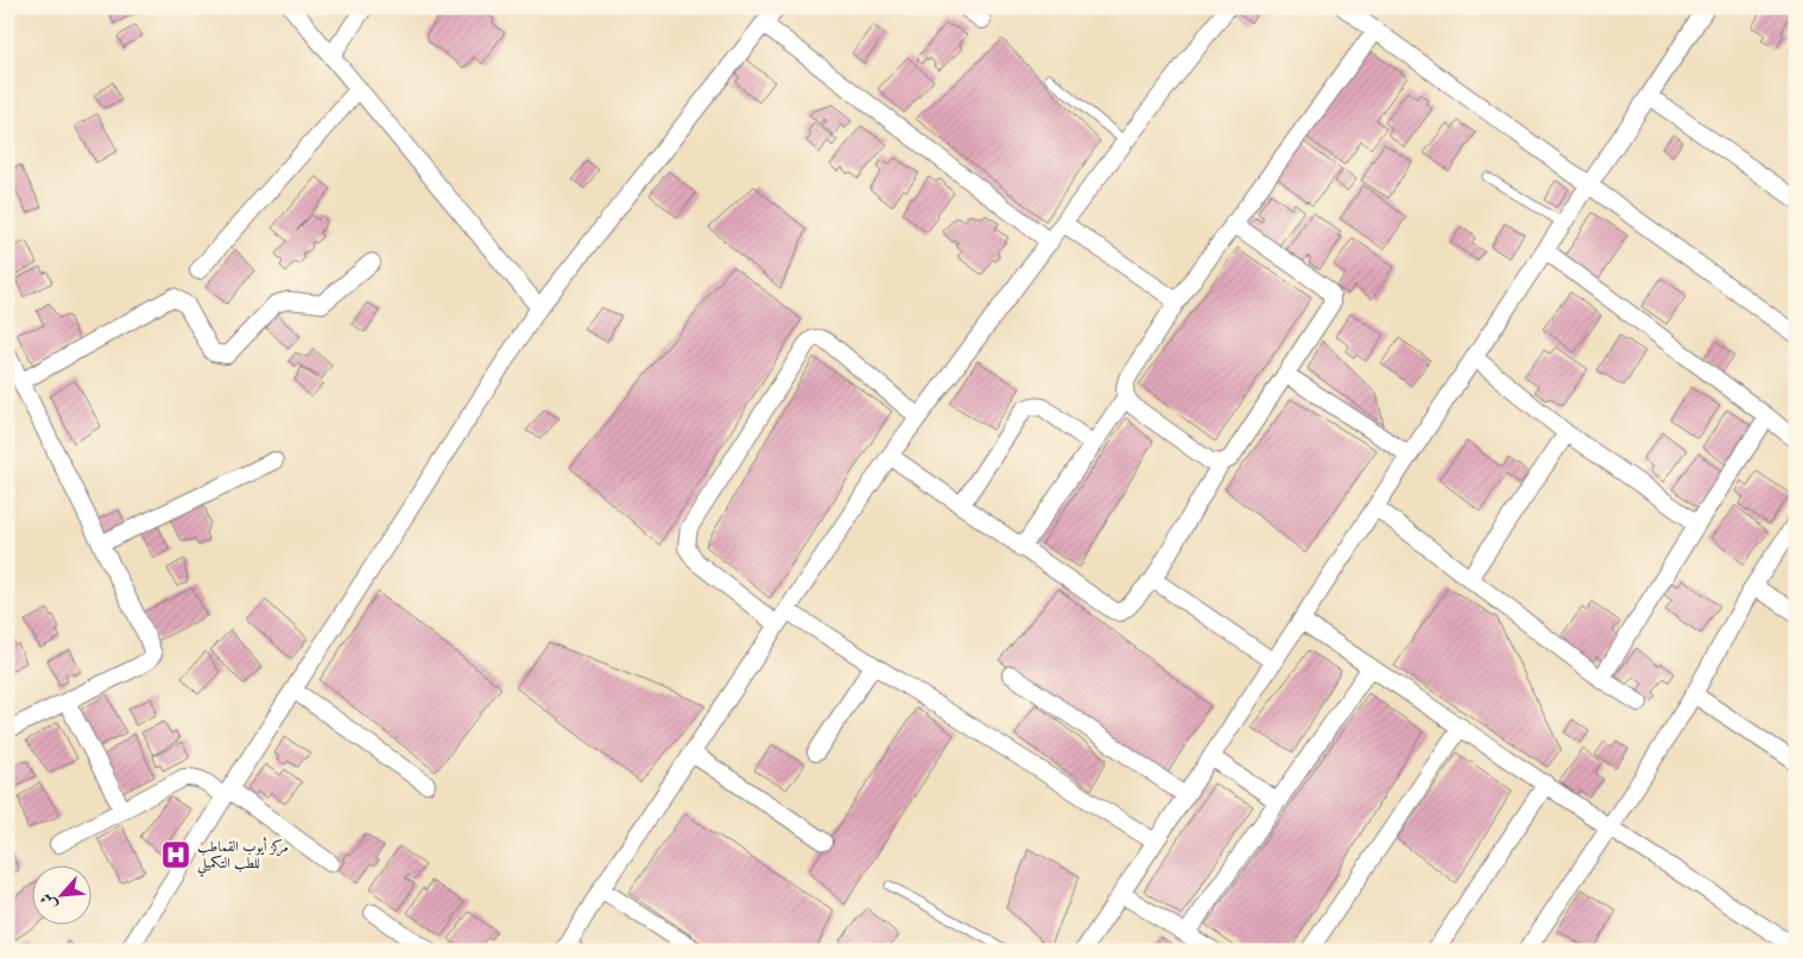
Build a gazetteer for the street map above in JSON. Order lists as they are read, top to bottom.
{
  "places": {
    "hospital": ["مركز أيوب القماطب للطب التكميلي"]
  },
  "north": "bottom left"
}
